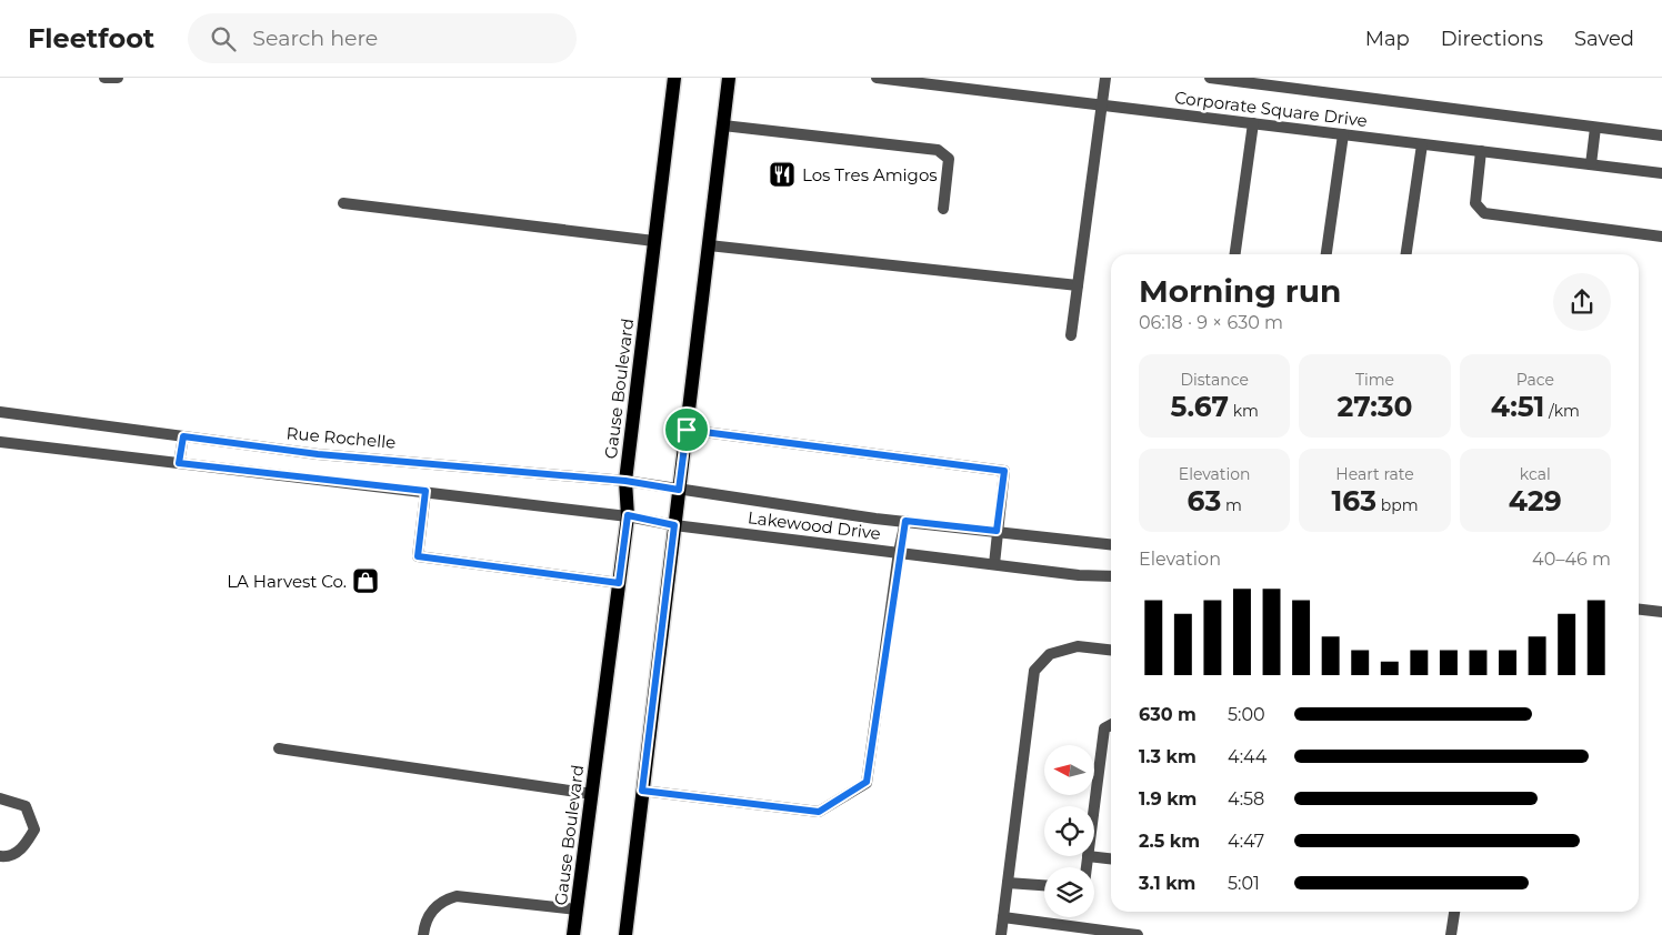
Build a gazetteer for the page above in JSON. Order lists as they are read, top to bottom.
{
  "streets": {
    "main road": ["Gause Boulevard"],
    "street": ["Corporate Square Drive", "Rue Rochelle", "Lakewood Drive"]
  },
  "crossings": [
    ["Gause Boulevard", "Rue Rochelle"],
    ["Rue Rochelle", "Lakewood Drive"]
  ],
  "places": {
    "restaurant": ["Los Tres Amigos"],
    "shop": ["LA Harvest Co."]
  },
  "north": "left",
  "page": {
    "header": "Fleetfoot",
    "search": "Search here",
    "nav": ["Map", "Directions", "Saved"],
    "heading": ["Morning run", "06:18 · 9 × 630 m"],
    "stats": [
      ["Distance", "5.67 km"],
      ["Time", "27:30"],
      ["Pace", "4:51 /km"],
      ["Elevation", "63 m"],
      ["Heart rate", "163 bpm"],
      ["kcal", "429"]
    ],
    "chart": ["Elevation", "40–46 m"],
    "list": [
      {
        "name": "630 m",
        "note": "5:00"
      },
      {
        "name": "1.3 km",
        "note": "4:44"
      },
      {
        "name": "1.9 km",
        "note": "4:58"
      },
      {
        "name": "2.5 km",
        "note": "4:47"
      },
      {
        "name": "3.1 km",
        "note": "5:01"
      }
    ]
  }
}
